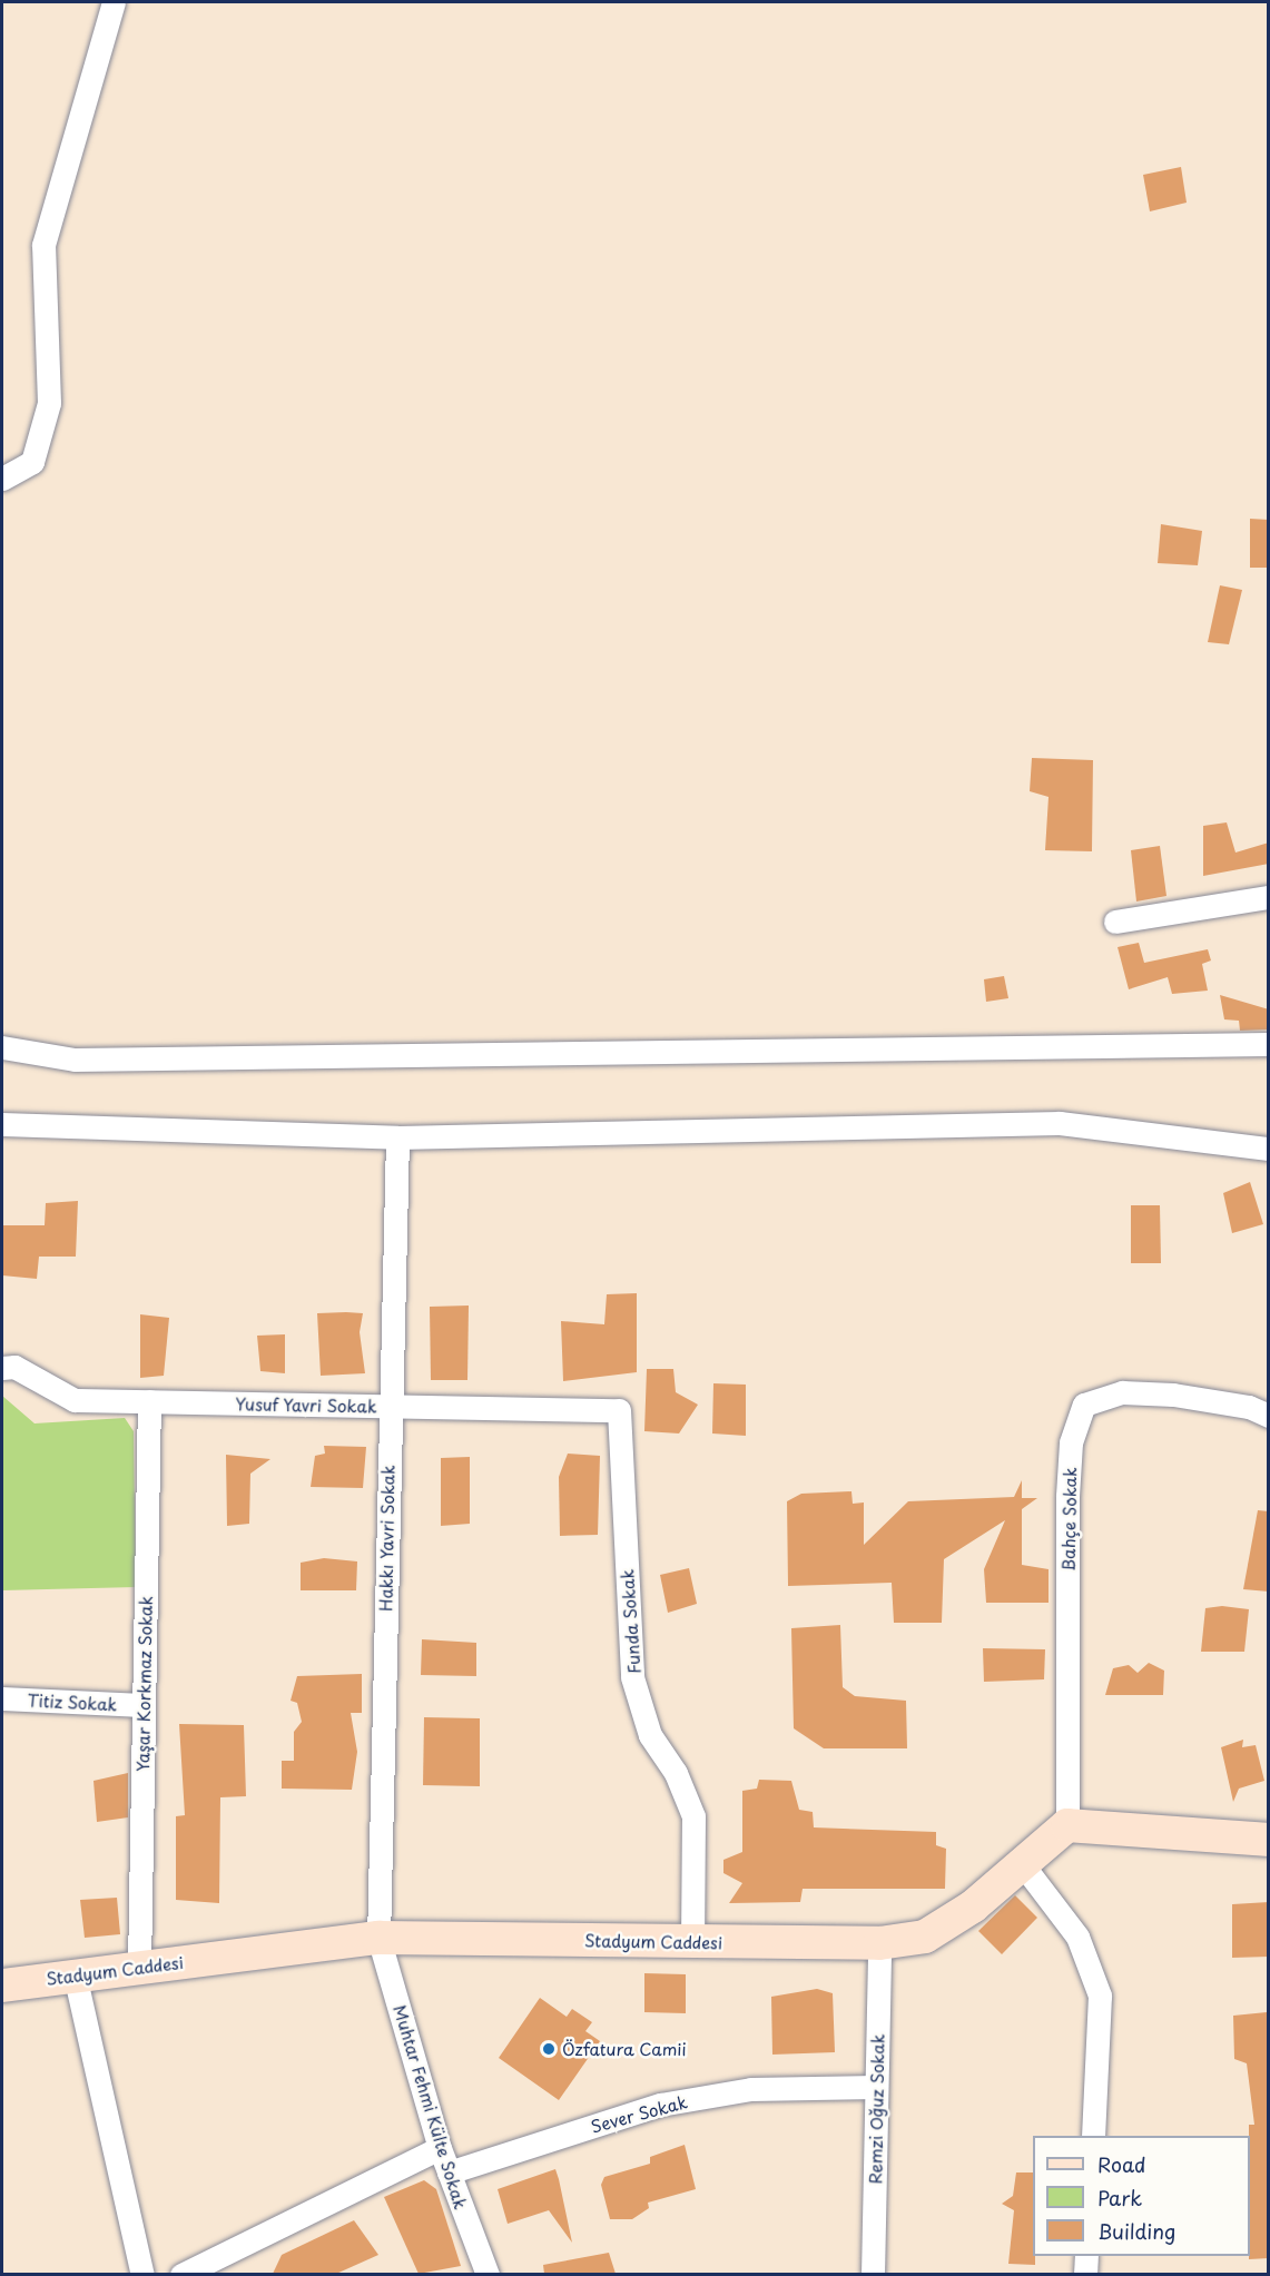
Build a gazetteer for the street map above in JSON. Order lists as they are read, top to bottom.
{
  "streets": {
    "street": [
      "Yusuf Yavri Sokak",
      "Bahçe Sokak",
      "Hakkı Yavri Sokak",
      "Funda Sokak",
      "Yaşar Korkmaz Sokak",
      "Titiz Sokak",
      "Stadyum Caddesi",
      "Muhtar Fehmi Külte Sokak",
      "Remzi Oğuz Sokak",
      "Sever Sokak"
    ]
  },
  "crossings": [
    ["Yusuf Yavri Sokak", "Hakkı Yavri Sokak"],
    ["Yusuf Yavri Sokak", "Funda Sokak"],
    ["Yusuf Yavri Sokak", "Yaşar Korkmaz Sokak"],
    ["Bahçe Sokak", "Stadyum Caddesi"],
    ["Hakkı Yavri Sokak", "Stadyum Caddesi"],
    ["Hakkı Yavri Sokak", "Muhtar Fehmi Külte Sokak"],
    ["Funda Sokak", "Stadyum Caddesi"],
    ["Yaşar Korkmaz Sokak", "Titiz Sokak"],
    ["Yaşar Korkmaz Sokak", "Stadyum Caddesi"],
    ["Stadyum Caddesi", "Muhtar Fehmi Külte Sokak"],
    ["Stadyum Caddesi", "Remzi Oğuz Sokak"],
    ["Muhtar Fehmi Külte Sokak", "Sever Sokak"],
    ["Remzi Oğuz Sokak", "Sever Sokak"]
  ],
  "places": ["Özfatura Camii"],
  "legend": ["Road", "Park", "Building"]
}
